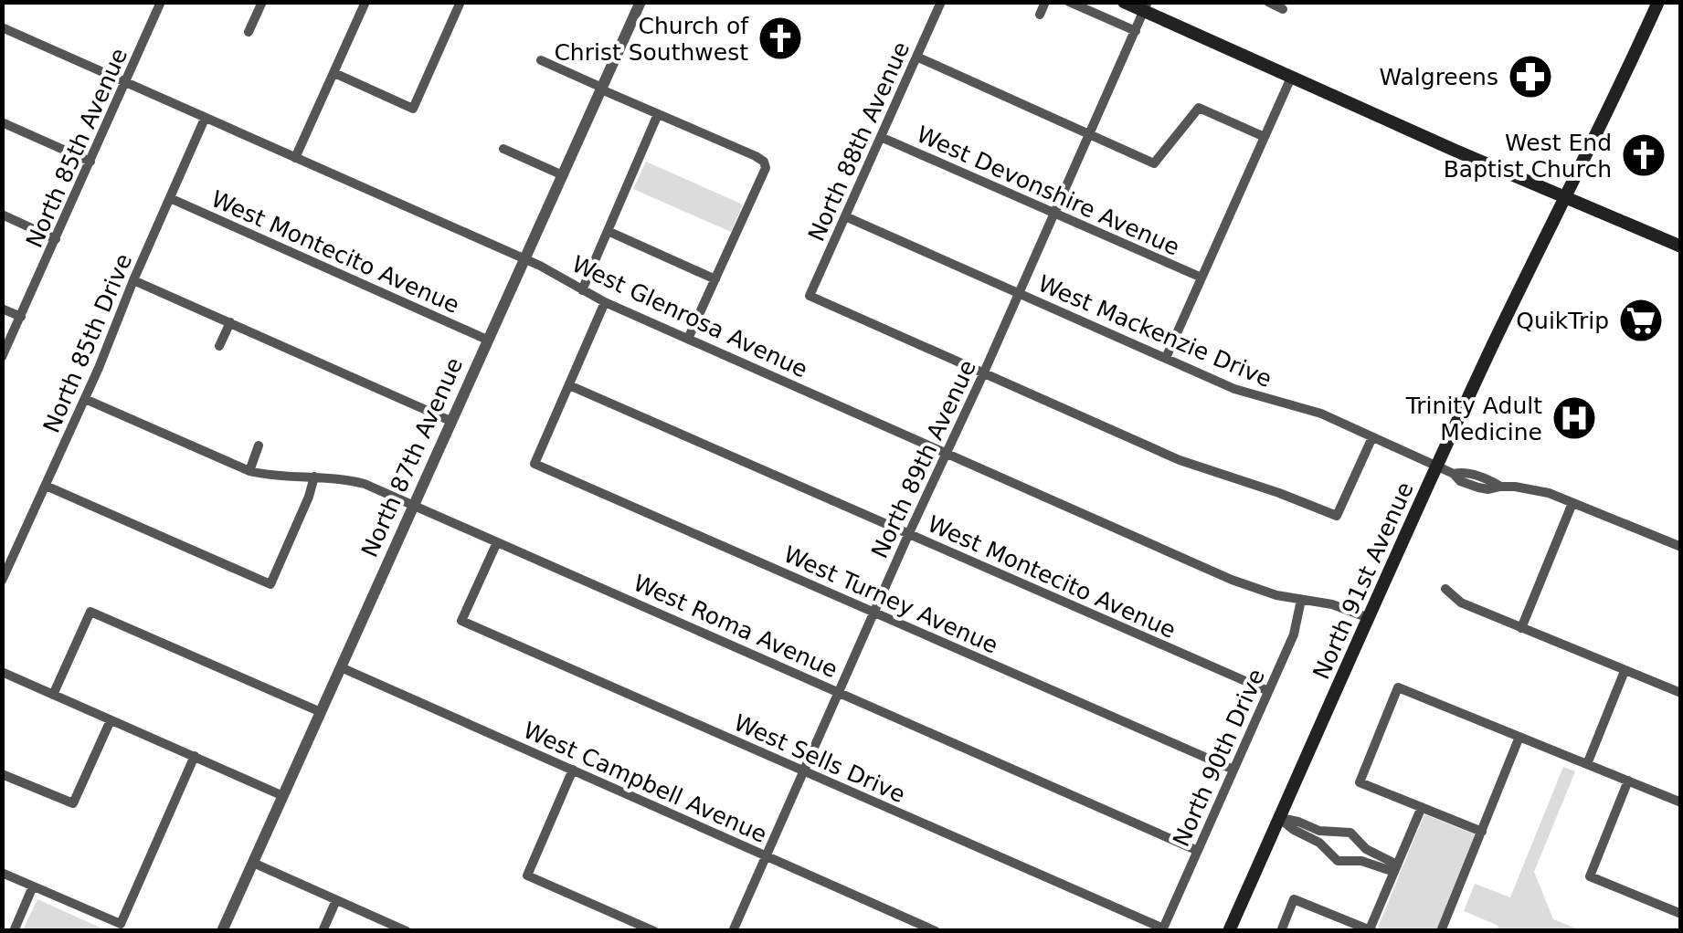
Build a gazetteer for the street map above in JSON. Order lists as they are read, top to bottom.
{
  "streets": {
    "main road": ["North 91st Avenue"],
    "street": [
      "North 88th Avenue",
      "North 85th Avenue",
      "West Devonshire Avenue",
      "West Montecito Avenue",
      "West Glenrosa Avenue",
      "West Mackenzie Drive",
      "North 85th Drive",
      "North 87th Avenue",
      "North 89th Avenue",
      "West Turney Avenue",
      "West Roma Avenue",
      "North 90th Drive",
      "West Sells Drive",
      "West Campbell Avenue"
    ]
  },
  "crossings": [
    ["North 88th Avenue", "West Devonshire Avenue"],
    ["North 88th Avenue", "West Mackenzie Drive"],
    ["North 88th Avenue", "North 89th Avenue"],
    ["North 85th Avenue", "West Glenrosa Avenue"],
    ["West Devonshire Avenue", "North 89th Avenue"],
    ["West Montecito Avenue", "North 85th Drive"],
    ["West Montecito Avenue", "North 87th Avenue"],
    ["West Montecito Avenue", "North 89th Avenue"],
    ["West Montecito Avenue", "West Turney Avenue"],
    ["West Montecito Avenue", "North 90th Drive"],
    ["West Glenrosa Avenue", "North 85th Drive"],
    ["West Glenrosa Avenue", "North 87th Avenue"],
    ["West Glenrosa Avenue", "North 89th Avenue"],
    ["West Glenrosa Avenue", "North 91st Avenue"],
    ["West Glenrosa Avenue", "North 90th Drive"],
    ["West Mackenzie Drive", "North 89th Avenue"],
    ["West Mackenzie Drive", "North 91st Avenue"],
    ["North 85th Drive", "West Roma Avenue"],
    ["North 87th Avenue", "West Roma Avenue"],
    ["North 87th Avenue", "West Campbell Avenue"],
    ["North 89th Avenue", "West Turney Avenue"],
    ["North 89th Avenue", "West Roma Avenue"],
    ["North 89th Avenue", "West Sells Drive"],
    ["North 89th Avenue", "West Campbell Avenue"],
    ["West Turney Avenue", "North 90th Drive"],
    ["West Roma Avenue", "North 90th Drive"],
    ["West Roma Avenue", "West Sells Drive"],
    ["North 90th Drive", "West Sells Drive"]
  ],
  "places": {
    "church": ["Church of Christ Southwest", "West End Baptist Church"],
    "pharmacy": ["Walgreens"],
    "supermarket": ["QuikTrip"],
    "hospital": ["Trinity Adult Medicine"]
  }
}
